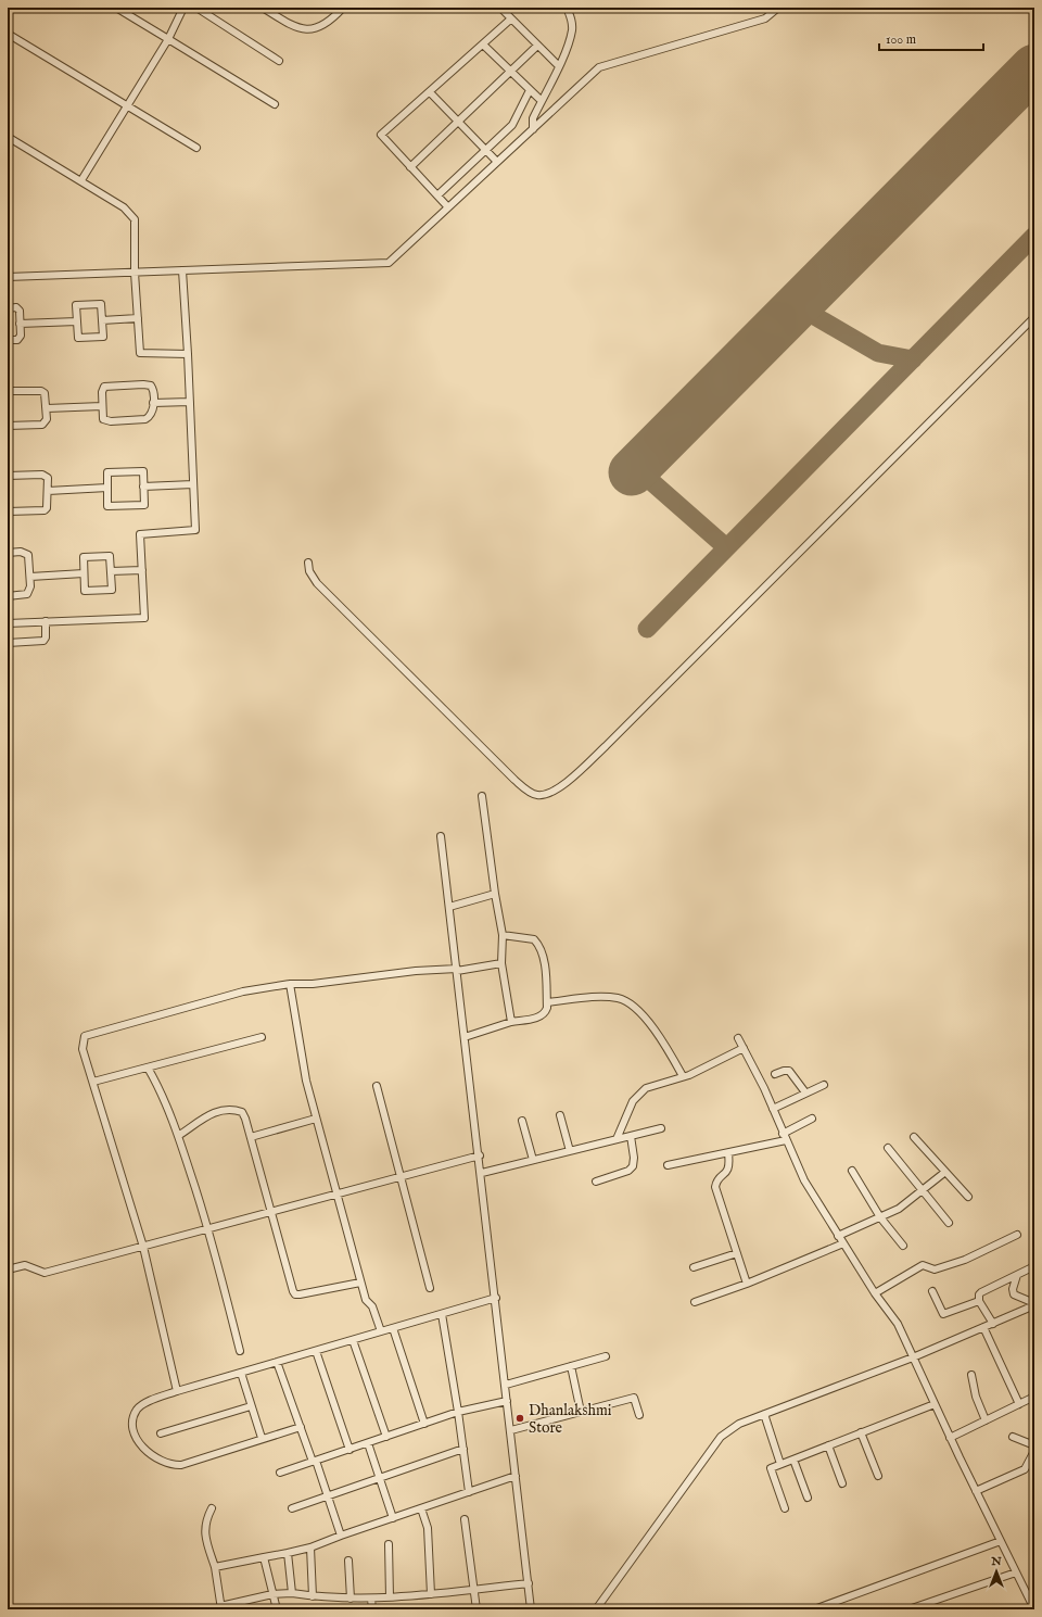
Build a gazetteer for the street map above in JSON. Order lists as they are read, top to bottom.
{
  "places": ["Dhanlakshmi Store"],
  "scale_bar": "100 m",
  "north": "top"
}
